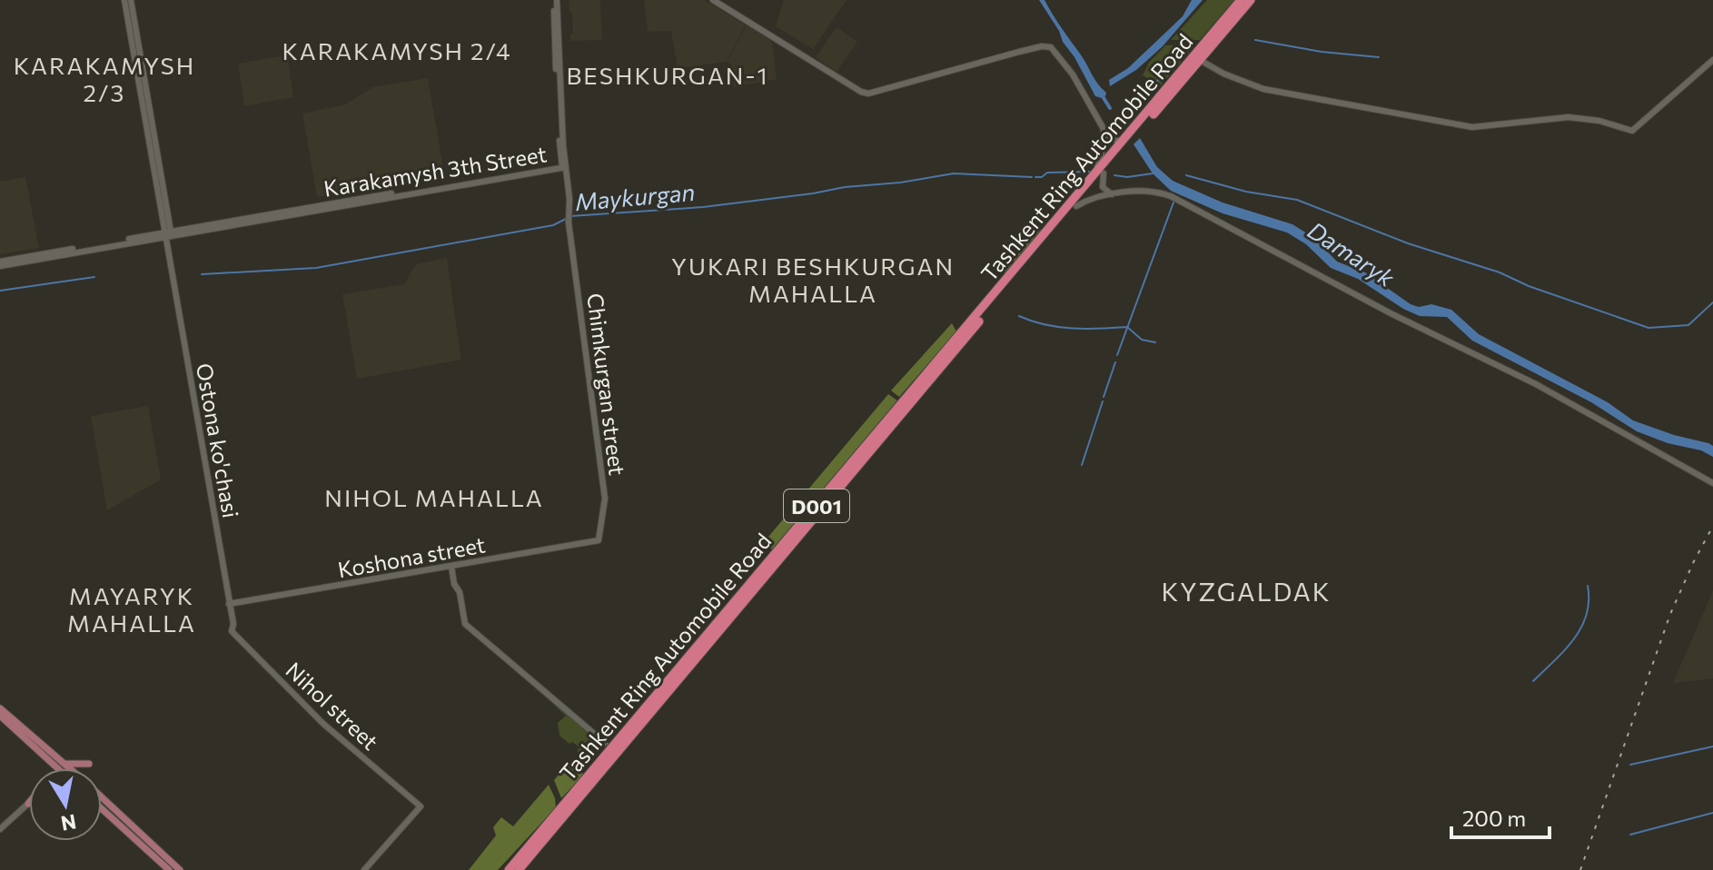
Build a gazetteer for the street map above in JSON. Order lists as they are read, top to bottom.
{
  "streets": {
    "highway": ["Tashkent Ring Automobile Road", "D001"],
    "street": [
      "Karakamysh 3th Street",
      "Chimkurgan street",
      "Ostona ko'chasi",
      "Koshona street",
      "Nihol street"
    ]
  },
  "crossings": [
    ["Karakamysh 3th Street", "Chimkurgan street"],
    ["Karakamysh 3th Street", "Ostona ko'chasi"],
    ["Chimkurgan street", "Koshona street"],
    ["Ostona ko'chasi", "Koshona street"],
    ["Ostona ko'chasi", "Nihol street"]
  ],
  "districts": [
    "KARAKAMYSH 2/4",
    "KARAKAMYSH 2/3",
    "BESHKURGAN-1",
    "YUKARI BESHKURGAN MAHALLA",
    "NIHOL MAHALLA",
    "KYZGALDAK",
    "MAYARYK MAHALLA"
  ],
  "water": ["Maykurgan", "Damaryk"],
  "scale_bar": "200 m",
  "north": "bottom"
}
